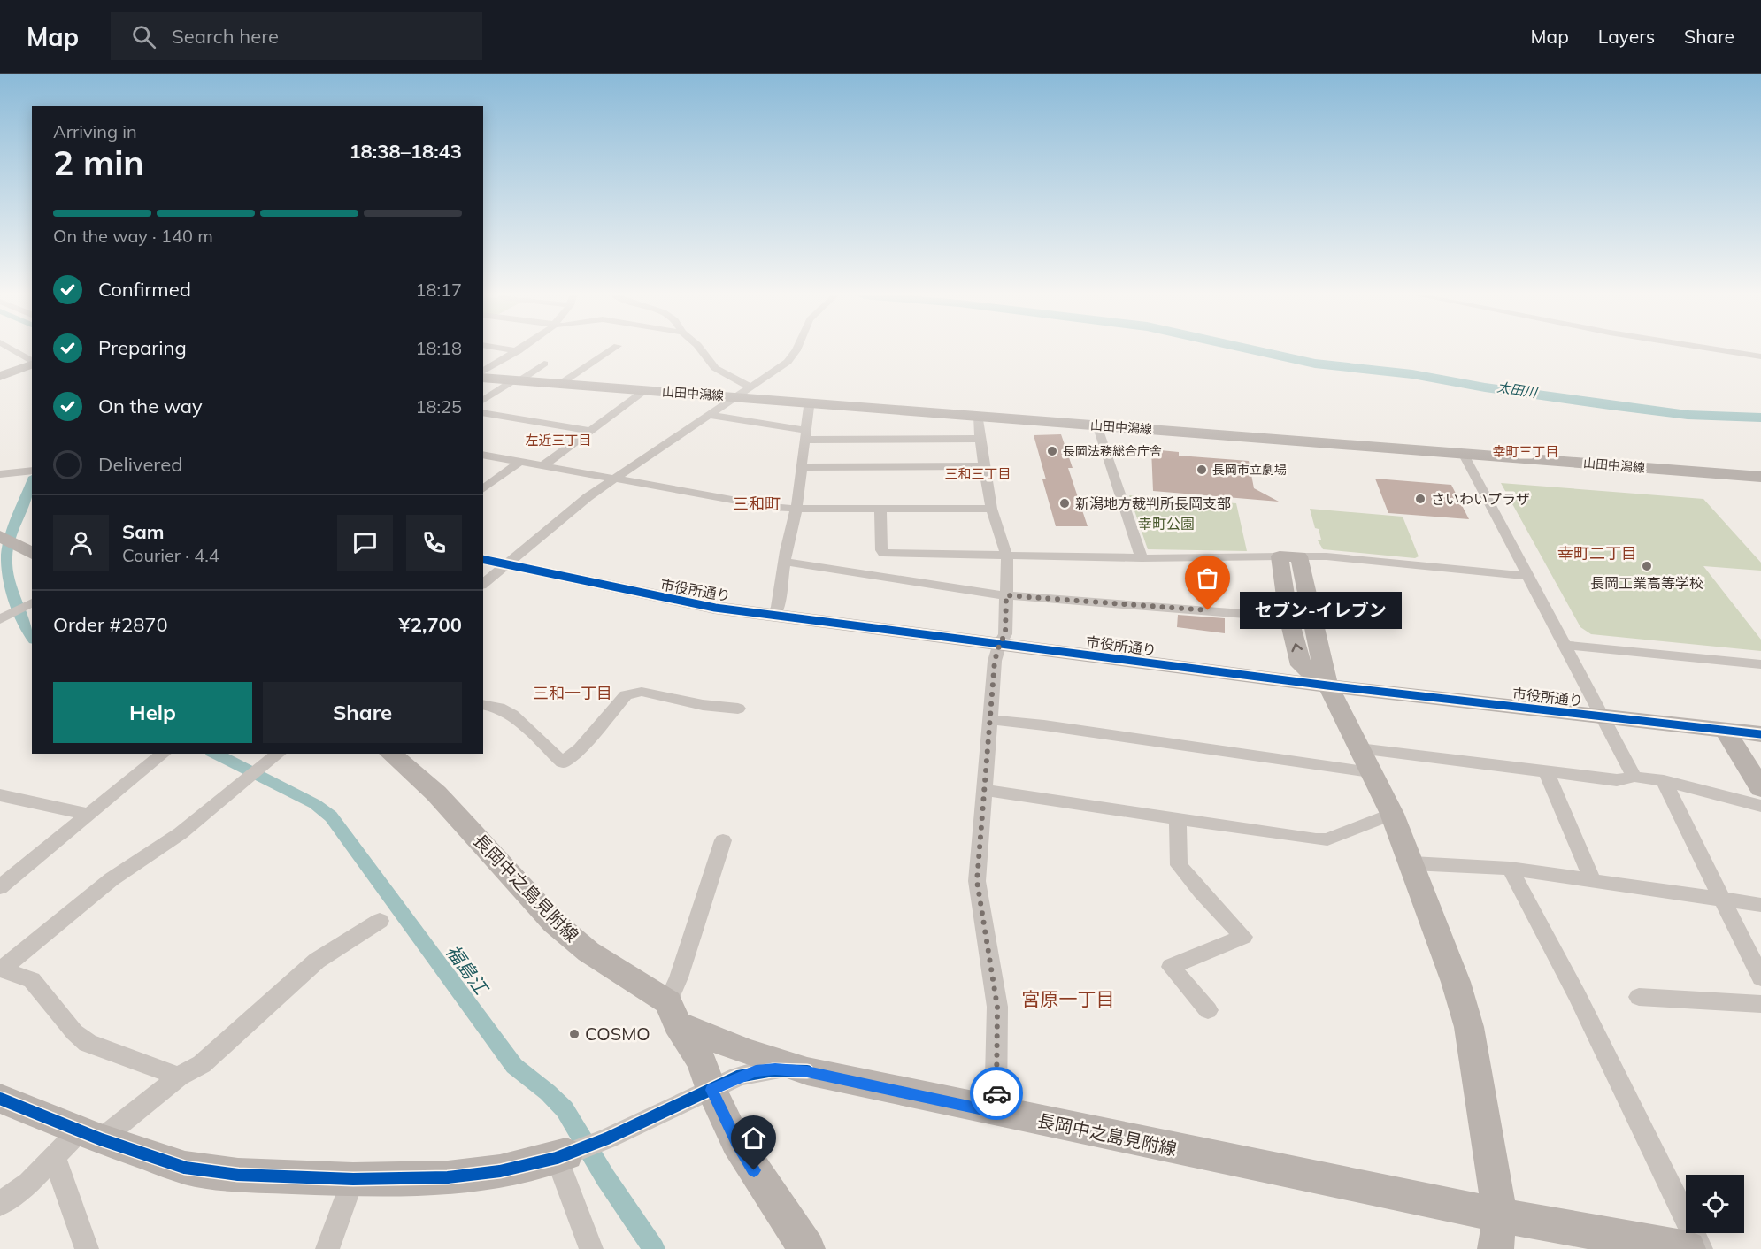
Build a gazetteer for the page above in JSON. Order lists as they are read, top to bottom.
{
  "streets": {
    "street": ["山田中潟線", "市役所通り", "長岡中之島見附線"]
  },
  "districts": [
    "左近三丁目",
    "幸町三丁目",
    "三和三丁目",
    "三和町",
    "幸町二丁目",
    "三和一丁目",
    "宮原一丁目"
  ],
  "water": ["太田川", "福島江"],
  "parks": ["幸町公園"],
  "places": [
    "長岡法務総合庁舎",
    "長岡市立劇場",
    "さいわいプラザ",
    "新潟地方裁判所長岡支部",
    "長岡工業高等学校",
    "セブン-イレブン",
    "COSMO"
  ],
  "page": {
    "header": "Map",
    "search": "Search here",
    "nav": ["Map", "Layers", "Share"],
    "heading": ["2 min", "Arriving in", "18:38–18:43"],
    "panel": [
      "Sam",
      "Courier · 4.4",
      "Order #2870",
      "¥2,700"
    ],
    "bar": "On the way · 140 m",
    "list": [
      ["Confirmed", "18:17"],
      ["Preparing", "18:18"],
      ["On the way", "18:25"],
      "Delivered"
    ],
    "bubble": "セブン-イレブン",
    "buttons": ["Help", "Share"]
  }
}
